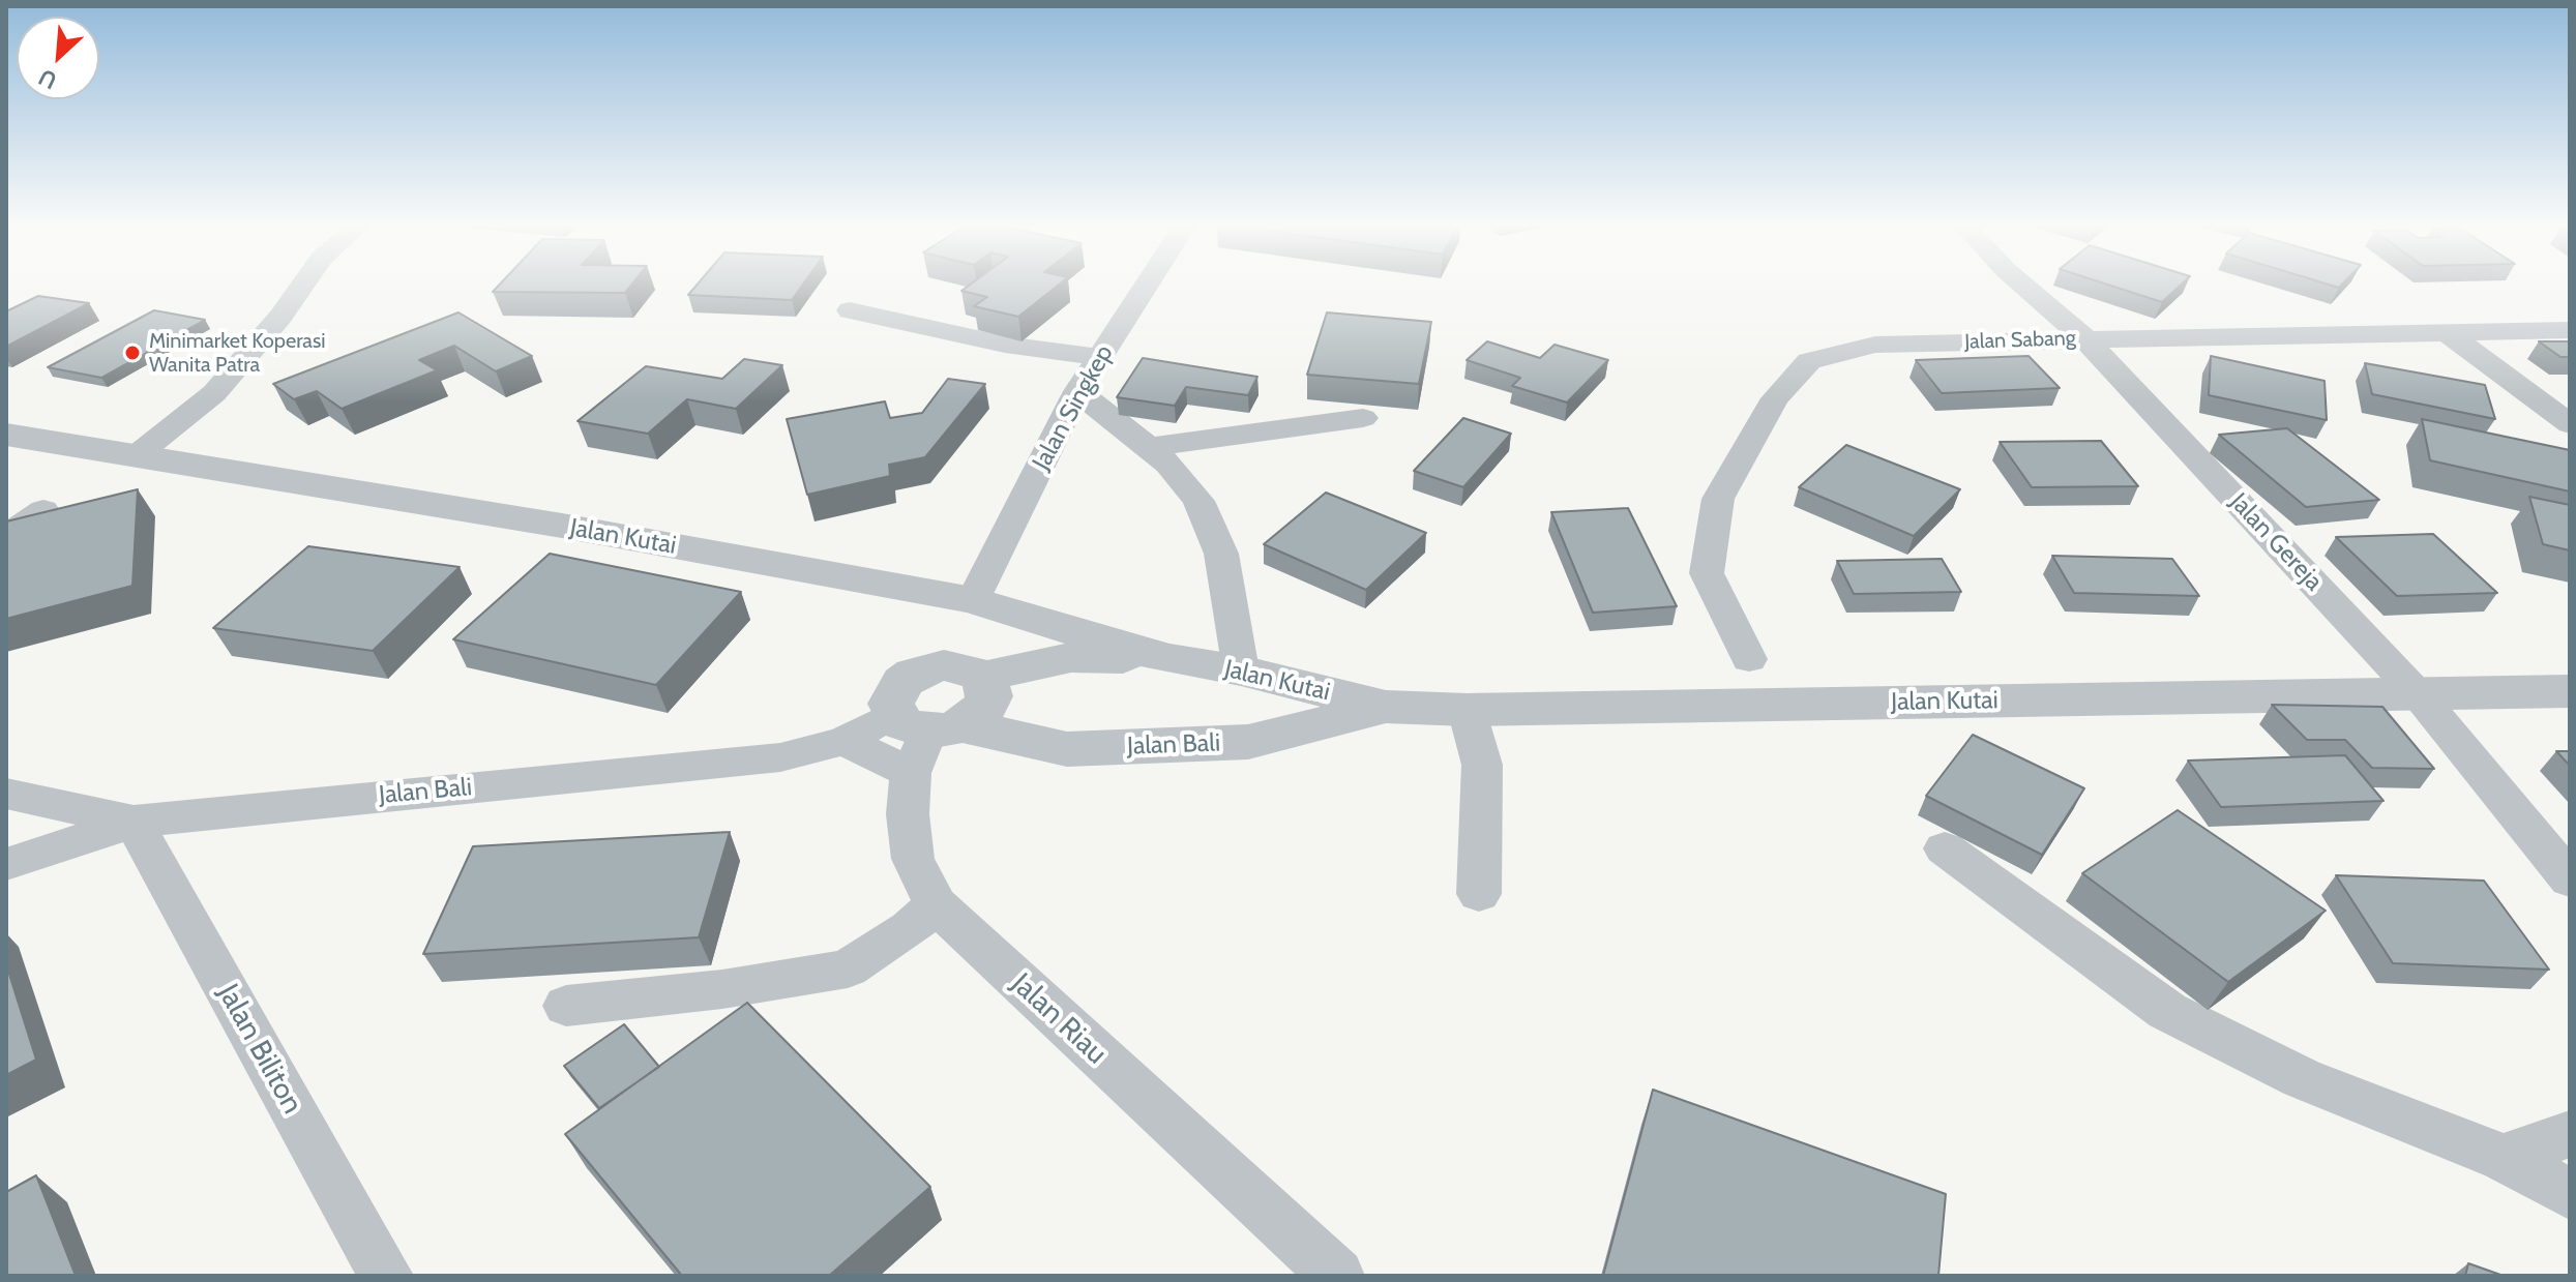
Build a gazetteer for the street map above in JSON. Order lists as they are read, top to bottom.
{
  "streets": {
    "street": [
      "Jalan Sabang",
      "Jalan Singkep",
      "Jalan Kutai",
      "Jalan Gereja",
      "Jalan Bali",
      "Jalan Riau",
      "Jalan Biliton"
    ]
  },
  "crossings": [
    ["Jalan Sabang", "Jalan Gereja"],
    ["Jalan Singkep", "Jalan Kutai"],
    ["Jalan Kutai", "Jalan Gereja"],
    ["Jalan Kutai", "Jalan Bali"],
    ["Jalan Bali", "Jalan Riau"],
    ["Jalan Bali", "Jalan Biliton"]
  ],
  "places": ["Minimarket Koperasi Wanita Patra"],
  "north": "bottom left"
}
